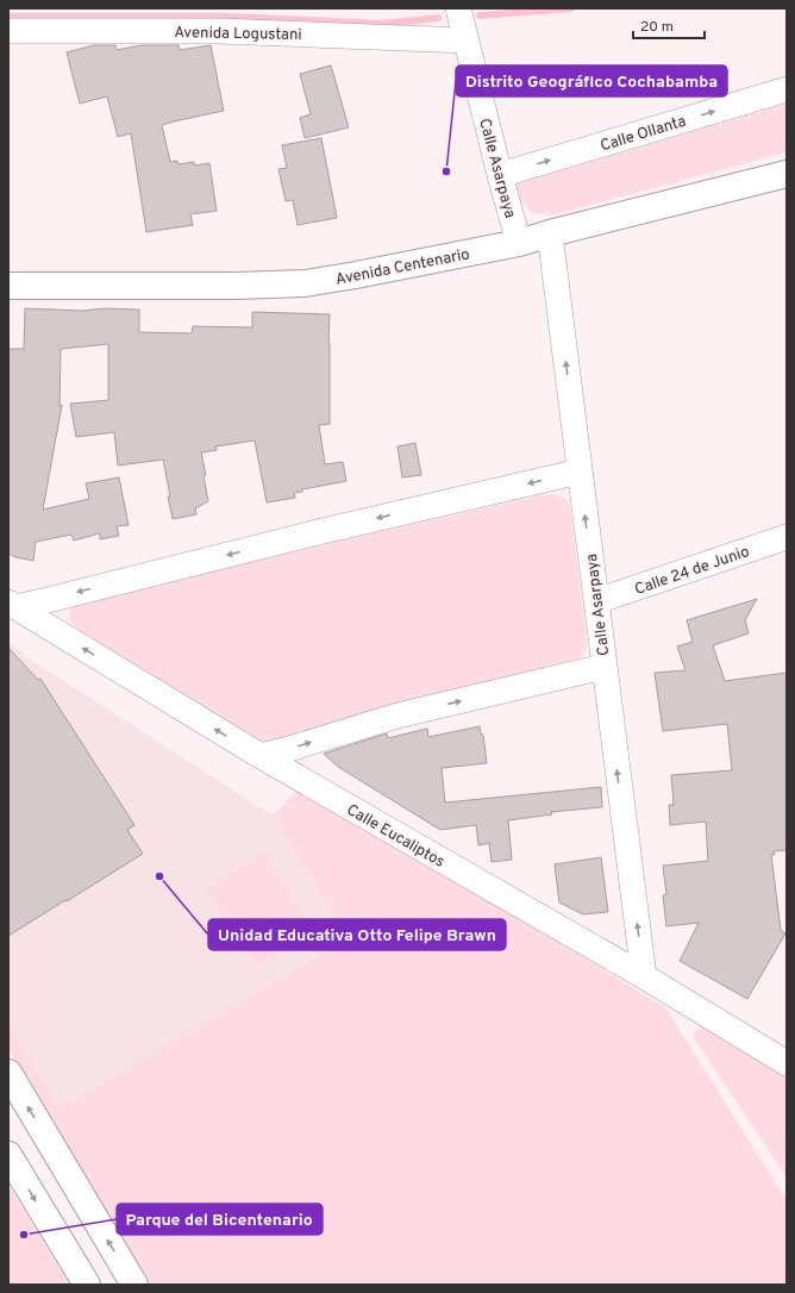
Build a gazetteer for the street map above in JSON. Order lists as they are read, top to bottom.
{
  "streets": {
    "main road": ["Avenida Centenario"],
    "street": [
      "Avenida Logustani",
      "Calle Ollanta",
      "Calle Asarpaya",
      "Calle 24 de Junio",
      "Calle Eucaliptos"
    ]
  },
  "crossings": [
    ["Avenida Logustani", "Calle Asarpaya"],
    ["Calle Ollanta", "Calle Asarpaya"],
    ["Calle Asarpaya", "Avenida Centenario"],
    ["Calle Asarpaya", "Calle 24 de Junio"],
    ["Calle Asarpaya", "Calle Eucaliptos"]
  ],
  "one_way": ["Calle Ollanta", "Calle Asarpaya"],
  "places": ["Distrito Geográfico Cochabamba", "Unidad Educativa Otto Felipe Brawn", "Parque del Bicentenario"],
  "scale_bar": "20 m"
}
